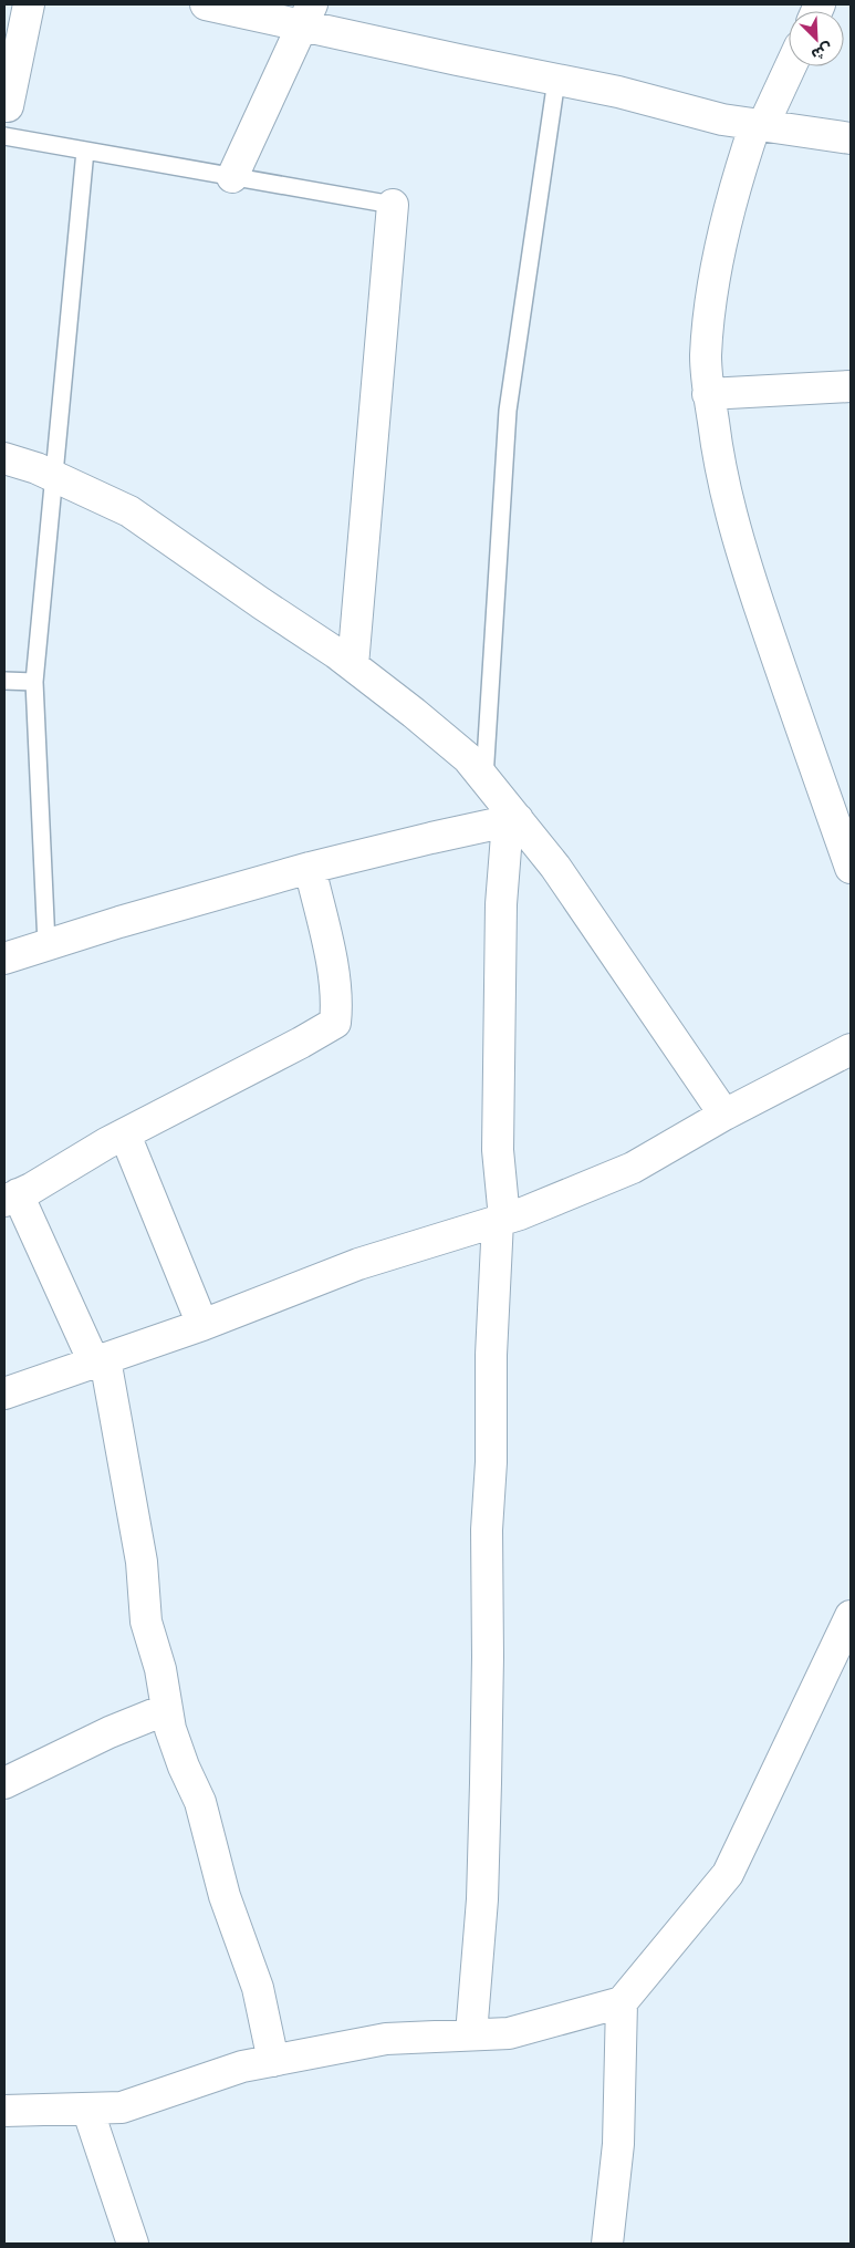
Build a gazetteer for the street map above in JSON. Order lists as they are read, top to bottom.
{
  "north": "bottom right"
}
